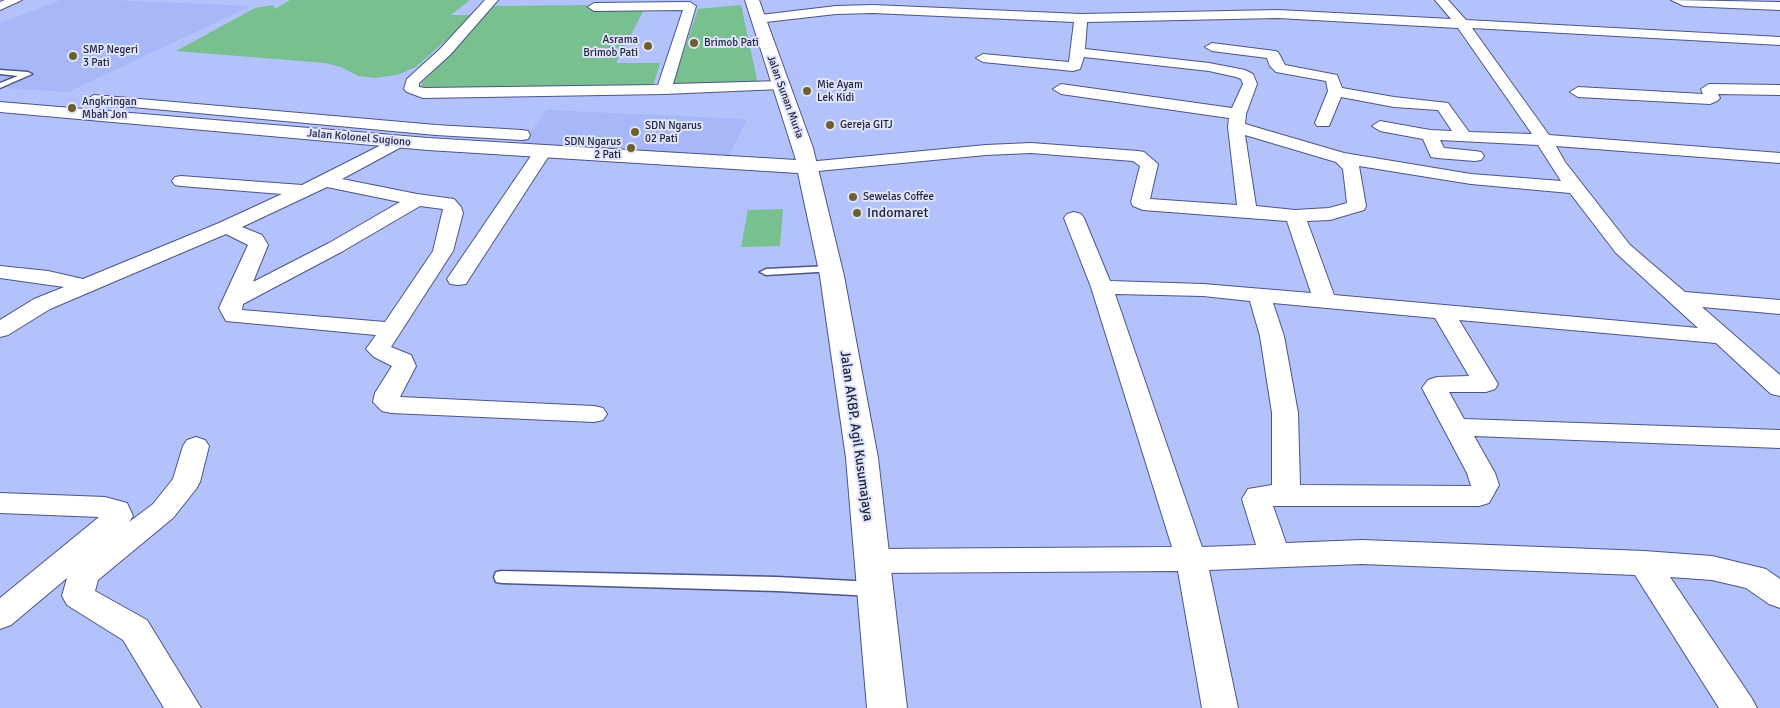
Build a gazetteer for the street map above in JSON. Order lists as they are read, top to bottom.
{
  "streets": {
    "main road": ["Jalan Sunan Muria", "Jalan Kolonel Sugiono", "Jalan AKBP. Agil Kusumajaya"]
  },
  "crossings": [
    ["Jalan Sunan Muria", "Jalan Kolonel Sugiono"],
    ["Jalan Sunan Muria", "Jalan AKBP. Agil Kusumajaya"],
    ["Jalan Kolonel Sugiono", "Jalan AKBP. Agil Kusumajaya"]
  ],
  "places": [
    "Brimob Pati",
    "Asrama Brimob Pati",
    "SMP Negeri 3 Pati",
    "Mie Ayam Lek Kidi",
    "Angkringan Mbah Jon",
    "Gereja GITJ",
    "SDN Ngarus 02 Pati",
    "SDN Ngarus 2 Pati",
    "Sewelas Coffee",
    "Indomaret"
  ]
}
